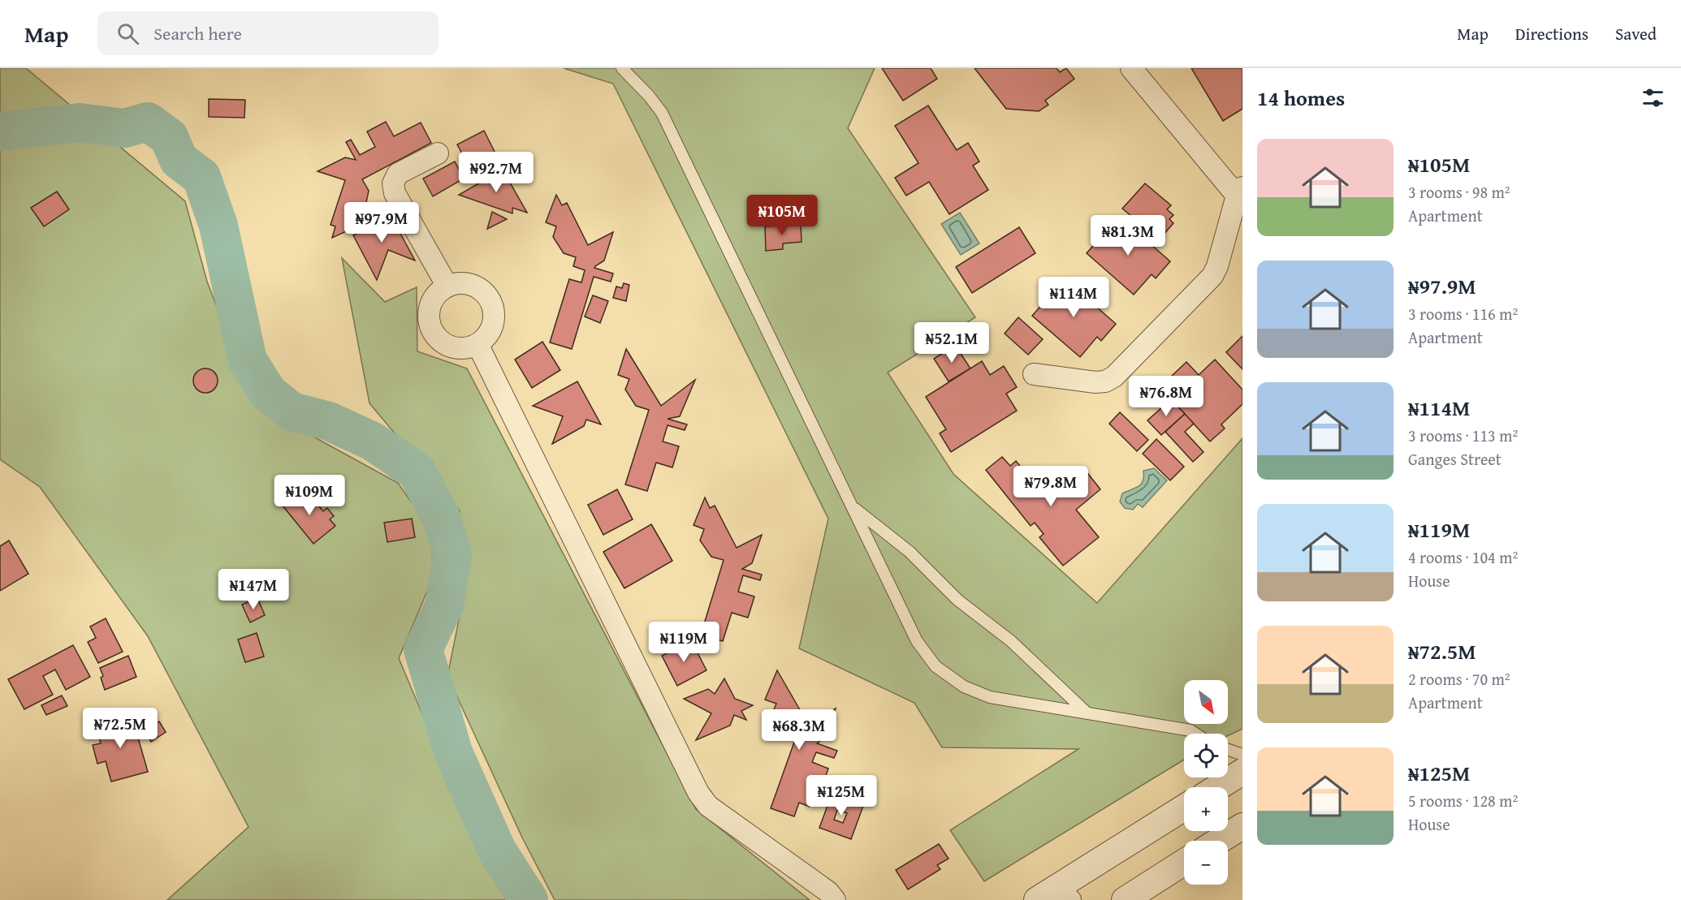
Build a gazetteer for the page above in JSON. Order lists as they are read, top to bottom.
{
  "north": "bottom right",
  "page": {
    "header": "Map",
    "search": "Search here",
    "nav": ["Map", "Directions", "Saved"],
    "heading": "14 homes",
    "list": [
      {
        "name": "₦105M",
        "note": "3 rooms · 98 m² · Apartment"
      },
      {
        "name": "₦97.9M",
        "note": "3 rooms · 116 m² · Apartment"
      },
      {
        "name": "₦114M",
        "note": "3 rooms · 113 m² · Ganges Street"
      },
      {
        "name": "₦119M",
        "note": "4 rooms · 104 m² · House"
      },
      {
        "name": "₦72.5M",
        "note": "2 rooms · 70 m² · Apartment"
      },
      {
        "name": "₦125M",
        "note": "5 rooms · 128 m² · House"
      }
    ],
    "price": [
      "₦92.7M",
      "₦105M",
      "₦97.9M",
      "₦81.3M",
      "₦114M",
      "₦52.1M",
      "₦76.8M",
      "₦79.8M",
      "₦109M",
      "₦147M",
      "₦119M",
      "₦72.5M",
      "₦68.3M",
      "₦125M"
    ],
    "map_buttons": ["+", "−"]
  }
}
